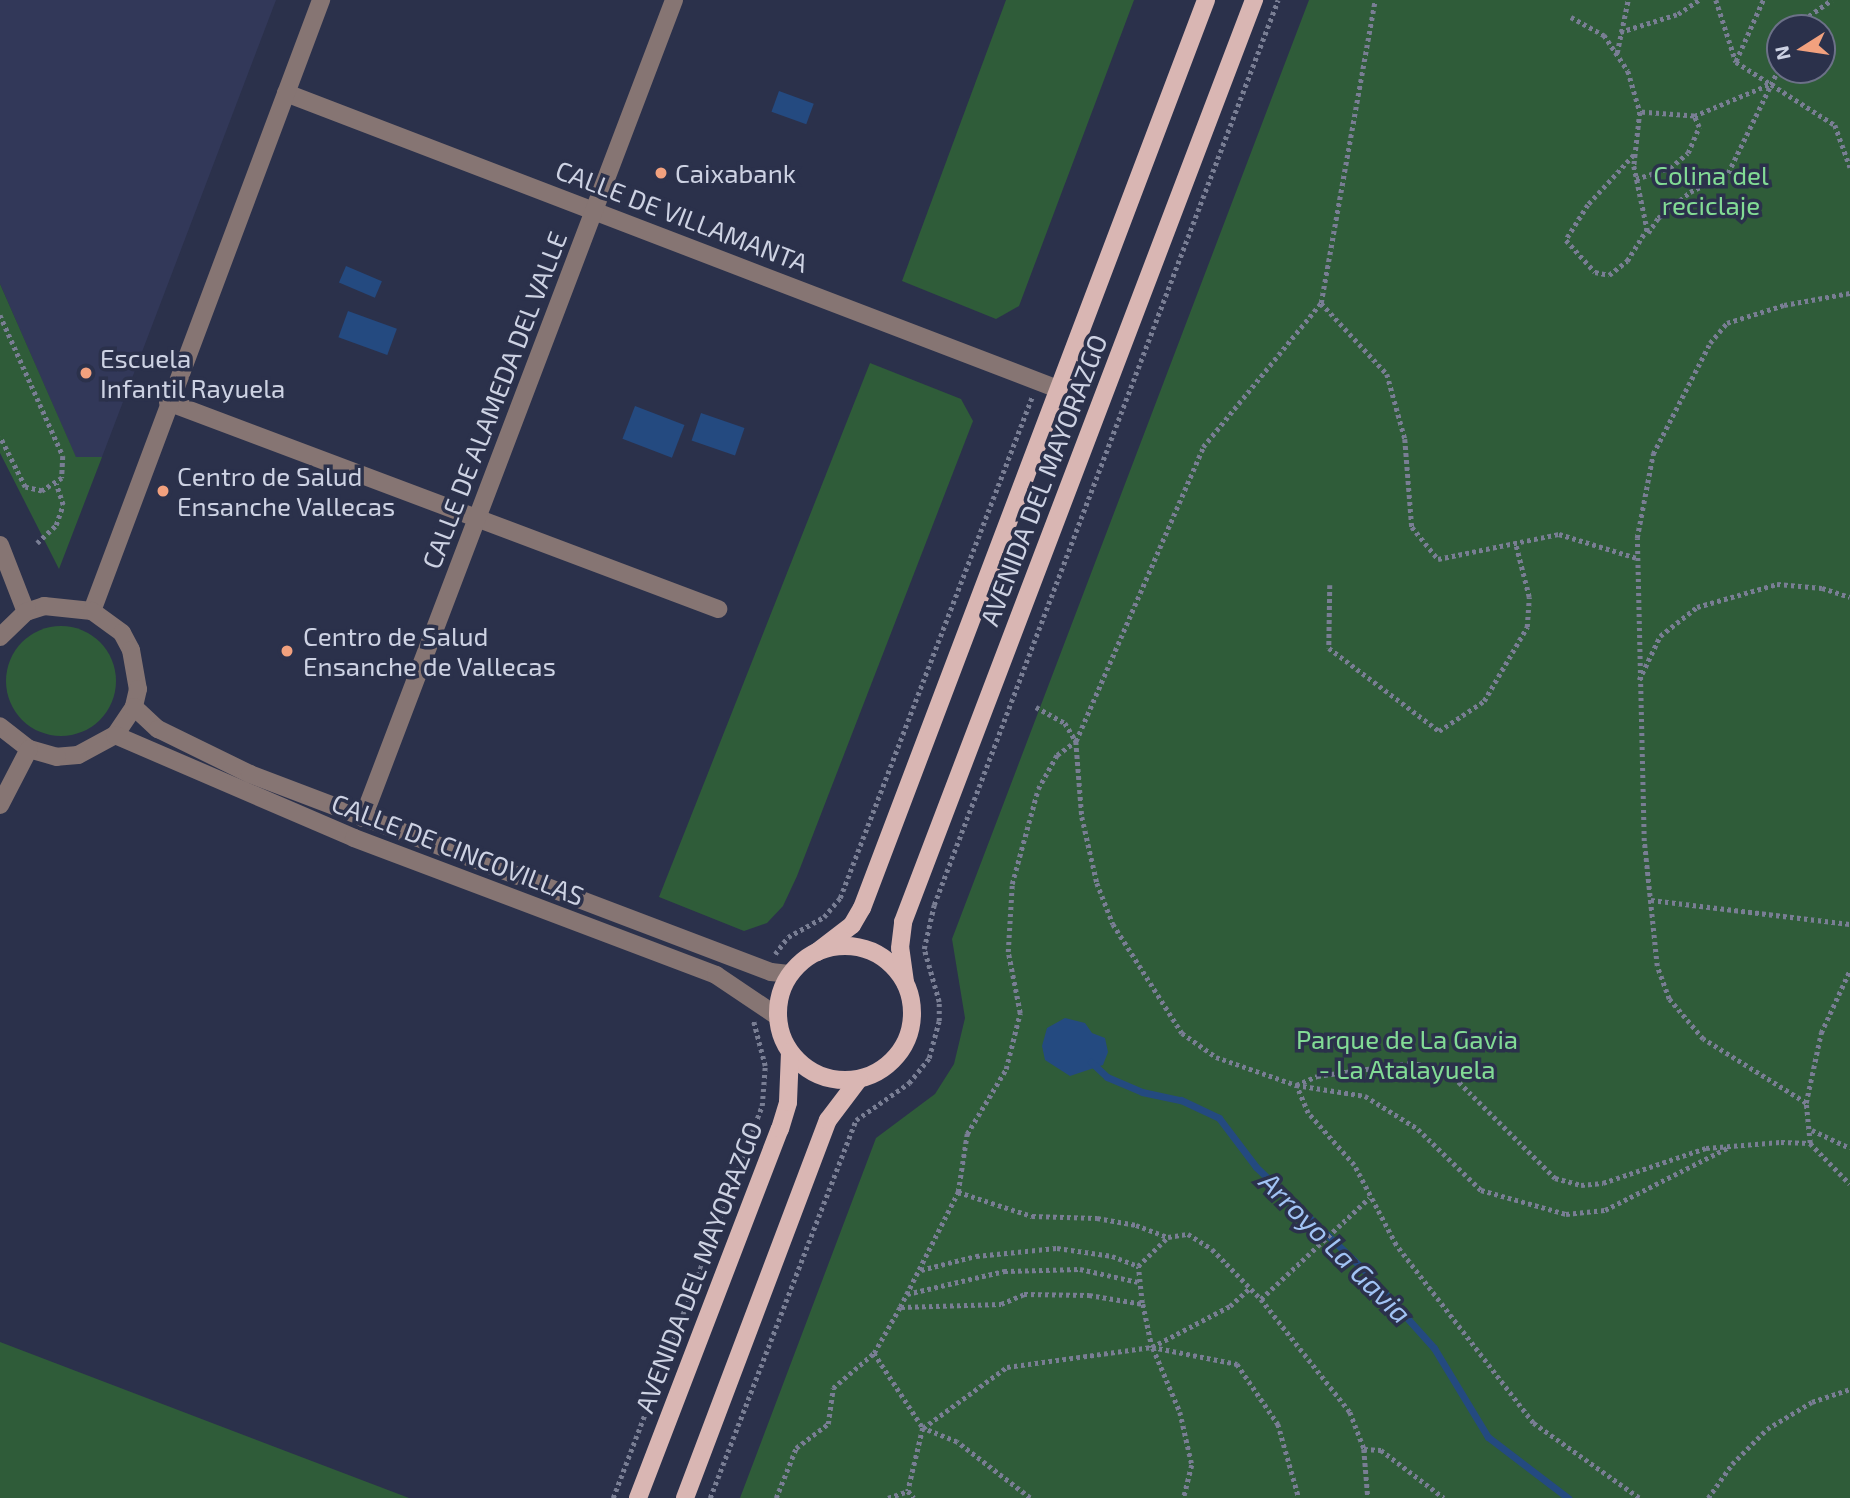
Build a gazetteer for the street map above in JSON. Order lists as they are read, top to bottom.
{
  "streets": {
    "main road": ["AVENIDA DEL MAYORAZGO"],
    "street": ["CALLE DE VILLAMANTA", "CALLE DE ALAMEDA DEL VALLE", "CALLE DE CINCOVILLAS"]
  },
  "crossings": [
    ["CALLE DE VILLAMANTA", "CALLE DE ALAMEDA DEL VALLE"],
    ["CALLE DE VILLAMANTA", "AVENIDA DEL MAYORAZGO"],
    ["CALLE DE ALAMEDA DEL VALLE", "CALLE DE CINCOVILLAS"],
    ["AVENIDA DEL MAYORAZGO", "CALLE DE CINCOVILLAS"]
  ],
  "water": ["Arroyo La Gavia"],
  "parks": ["Colina del reciclaje", "Parque de La Gavia - La Atalayuela"],
  "places": [
    "Caixabank",
    "Escuela Infantil Rayuela",
    "Centro de Salud Ensanche Vallecas",
    "Centro de Salud Ensanche de Vallecas"
  ],
  "north": "left"
}
